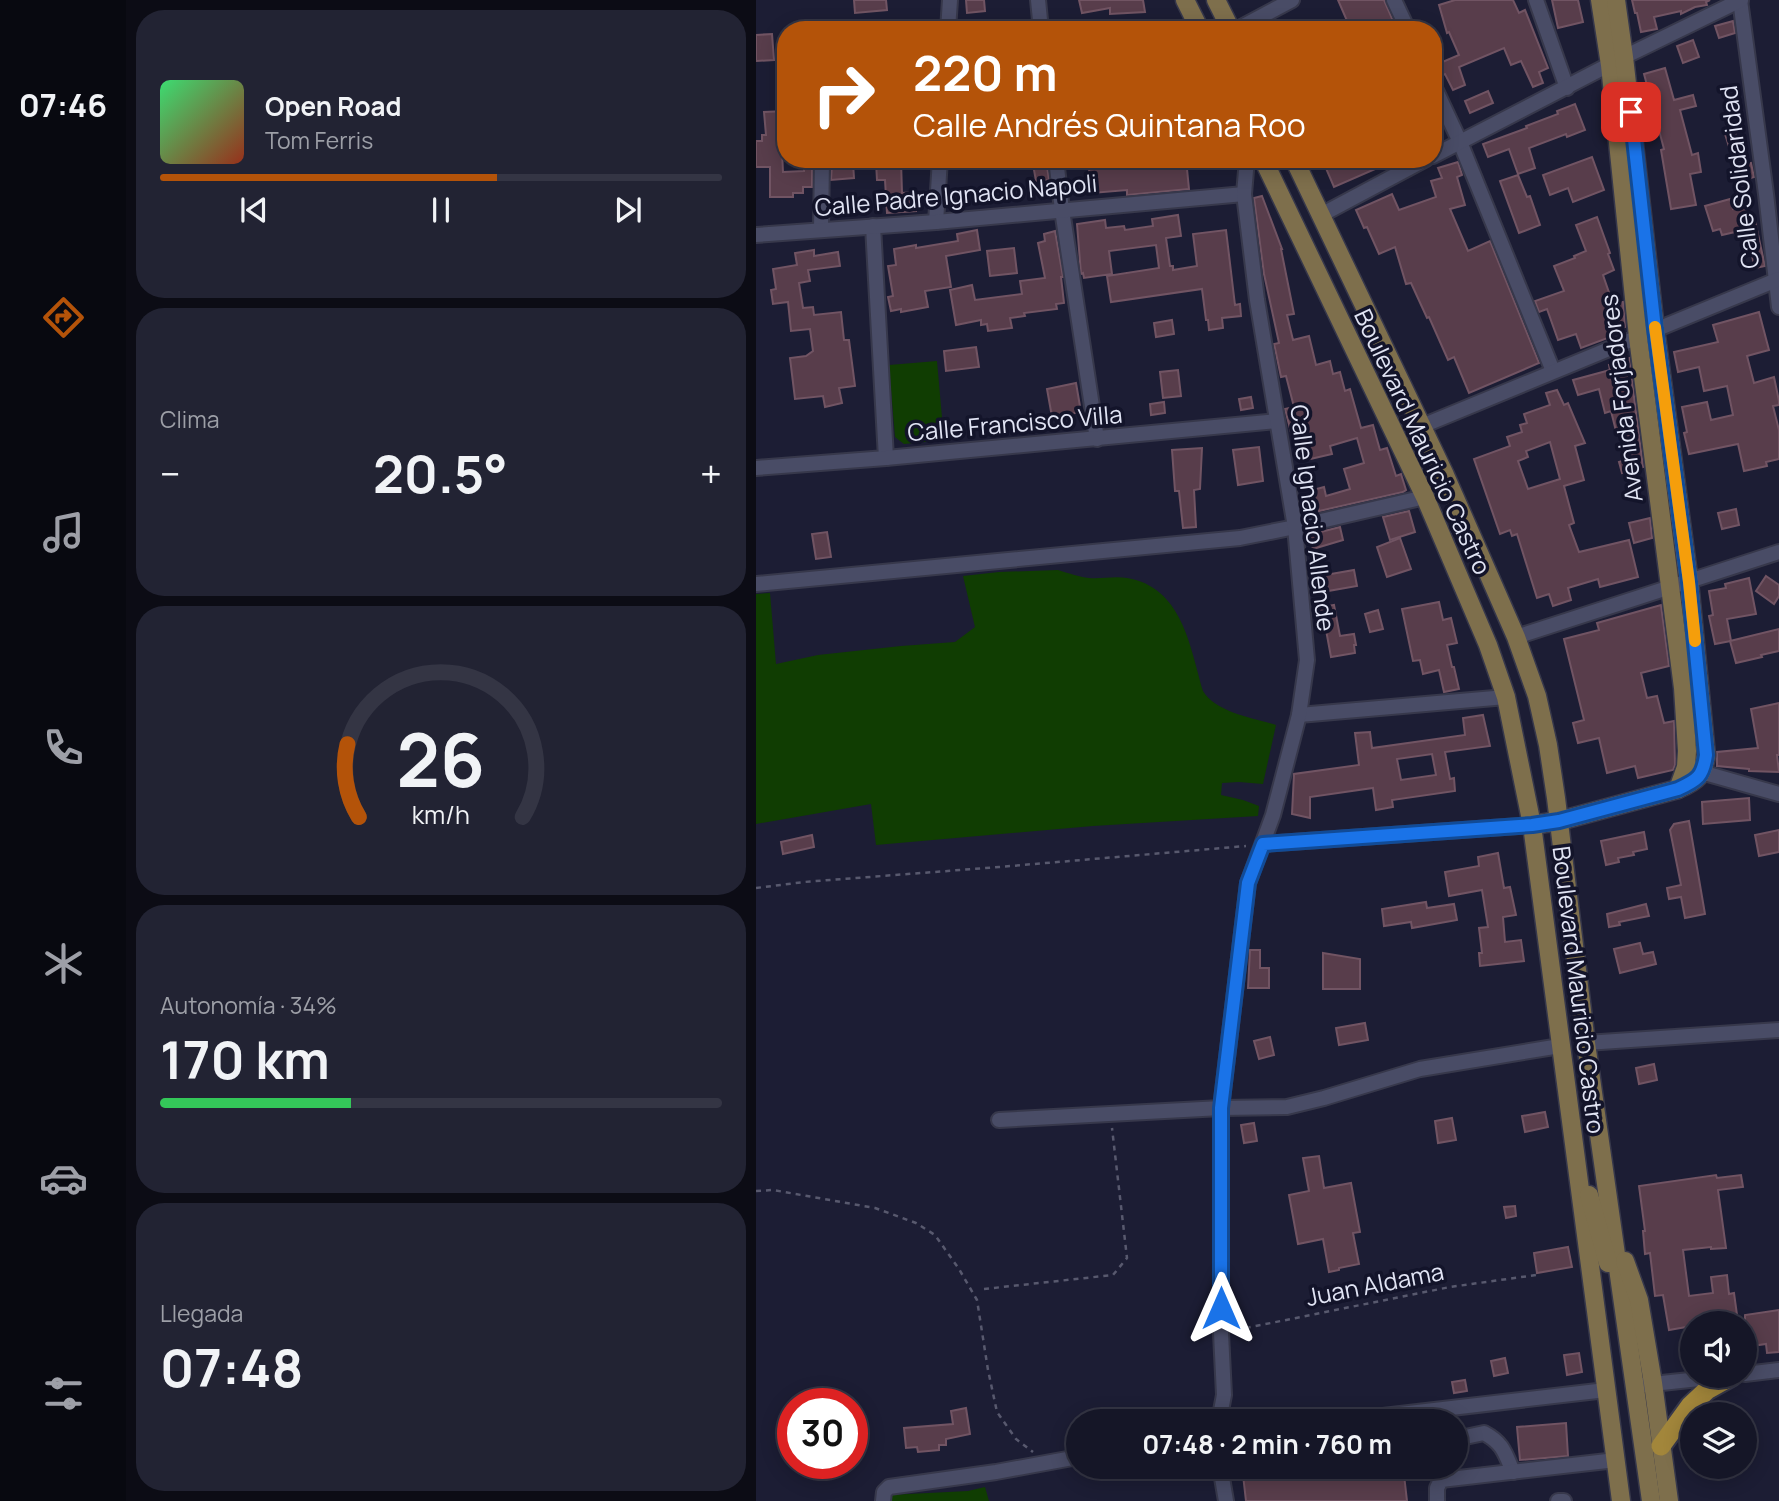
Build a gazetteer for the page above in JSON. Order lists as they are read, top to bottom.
{
  "streets": {
    "main road": ["Avenida Forjadores", "Boulevard Mauricio Castro"],
    "street": [
      "Calle Solidaridad",
      "Calle Padre Ignacio Napoli",
      "Calle Francisco Villa",
      "Calle Ignacio Allende"
    ],
    "path": ["Juan Aldama"]
  },
  "crossings": [
    ["Calle Padre Ignacio Napoli", "Calle Ignacio Allende"],
    ["Calle Francisco Villa", "Calle Ignacio Allende"],
    ["Calle Ignacio Allende", "Juan Aldama"]
  ],
  "page": {
    "tabs": "07:46",
    "turn": ["220 m", "Calle Andrés Quintana Roo"],
    "song": ["Open Road", "Tom Ferris"],
    "tile": [
      "Clima",
      ["Autonomía · 34%", "170 km"],
      ["Llegada", "07:48"]
    ],
    "heat": ["−", "20.5°", "+"],
    "limit": "30",
    "trip": "07:48 · 2 min · 760 m",
    "gauge": ["26", "km/h"]
  }
}
